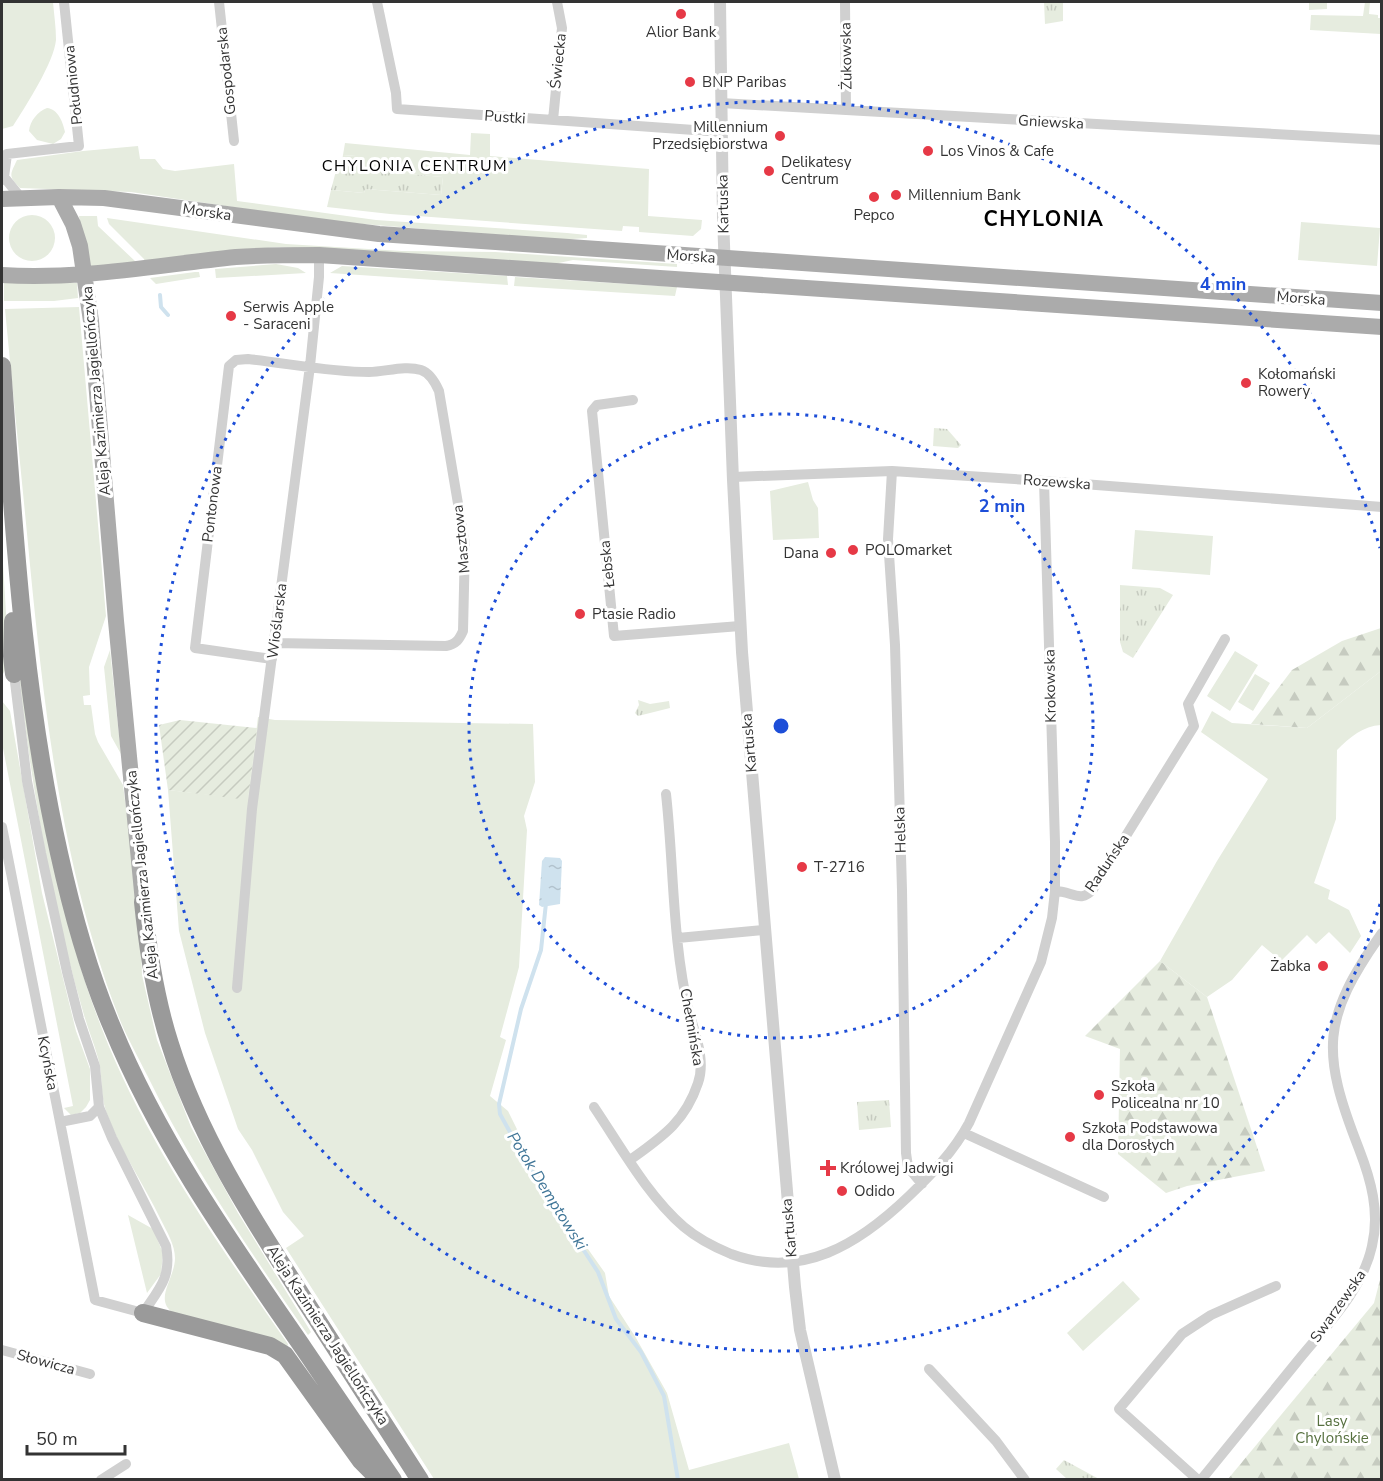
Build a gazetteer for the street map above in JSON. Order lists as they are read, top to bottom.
{
  "streets": {
    "highway": ["Aleja Kazimierza Jagiellończyka"],
    "main road": ["Morska"],
    "street": [
      "Żukowska",
      "Świecka",
      "Gospodarska",
      "Południowa",
      "Pustki",
      "Gniewska",
      "Kartuska",
      "Rozewska",
      "Pontonowa",
      "Masztowa",
      "Łebska",
      "Wioślarska",
      "Krokowska",
      "Helska",
      "Raduńska",
      "Chełmińska",
      "Kcyńska",
      "Swarzewska",
      "Słowicza"
    ]
  },
  "crossings": [
    ["Żukowska", "Gniewska"],
    ["Świecka", "Pustki"],
    ["Południowa", "Morska"],
    ["Pustki", "Kartuska"],
    ["Gniewska", "Kartuska"],
    ["Kartuska", "Morska"],
    ["Kartuska", "Rozewska"],
    ["Kartuska", "Łebska"],
    ["Morska", "Aleja Kazimierza Jagiellończyka"],
    ["Morska", "Wioślarska"],
    ["Rozewska", "Krokowska"],
    ["Rozewska", "Helska"],
    ["Pontonowa", "Masztowa"],
    ["Pontonowa", "Wioślarska"],
    ["Masztowa", "Wioślarska"],
    ["Krokowska", "Raduńska"]
  ],
  "districts": ["CHYLONIA CENTRUM", "CHYLONIA"],
  "water": ["Potok Demptowski"],
  "parks": ["Lasy Chylońskie"],
  "places": {
    "other": [
      "Alior Bank",
      "BNP Paribas",
      "Millennium Przedsiębiorstwa",
      "Los Vinos & Cafe",
      "Delikatesy Centrum",
      "Millennium Bank",
      "Pepco",
      "Serwis Apple - Saraceni",
      "Kołomański Rowery",
      "POLOmarket",
      "Dana",
      "Ptasie Radio",
      "T-2716",
      "Żabka",
      "Szkoła Policealna nr 10",
      "Szkoła Podstawowa dla Dorosłych",
      "Odido"
    ],
    "health": ["Królowej Jadwigi"]
  },
  "scale_bar": "50 m",
  "rings": ["4 min", "2 min"]
}
